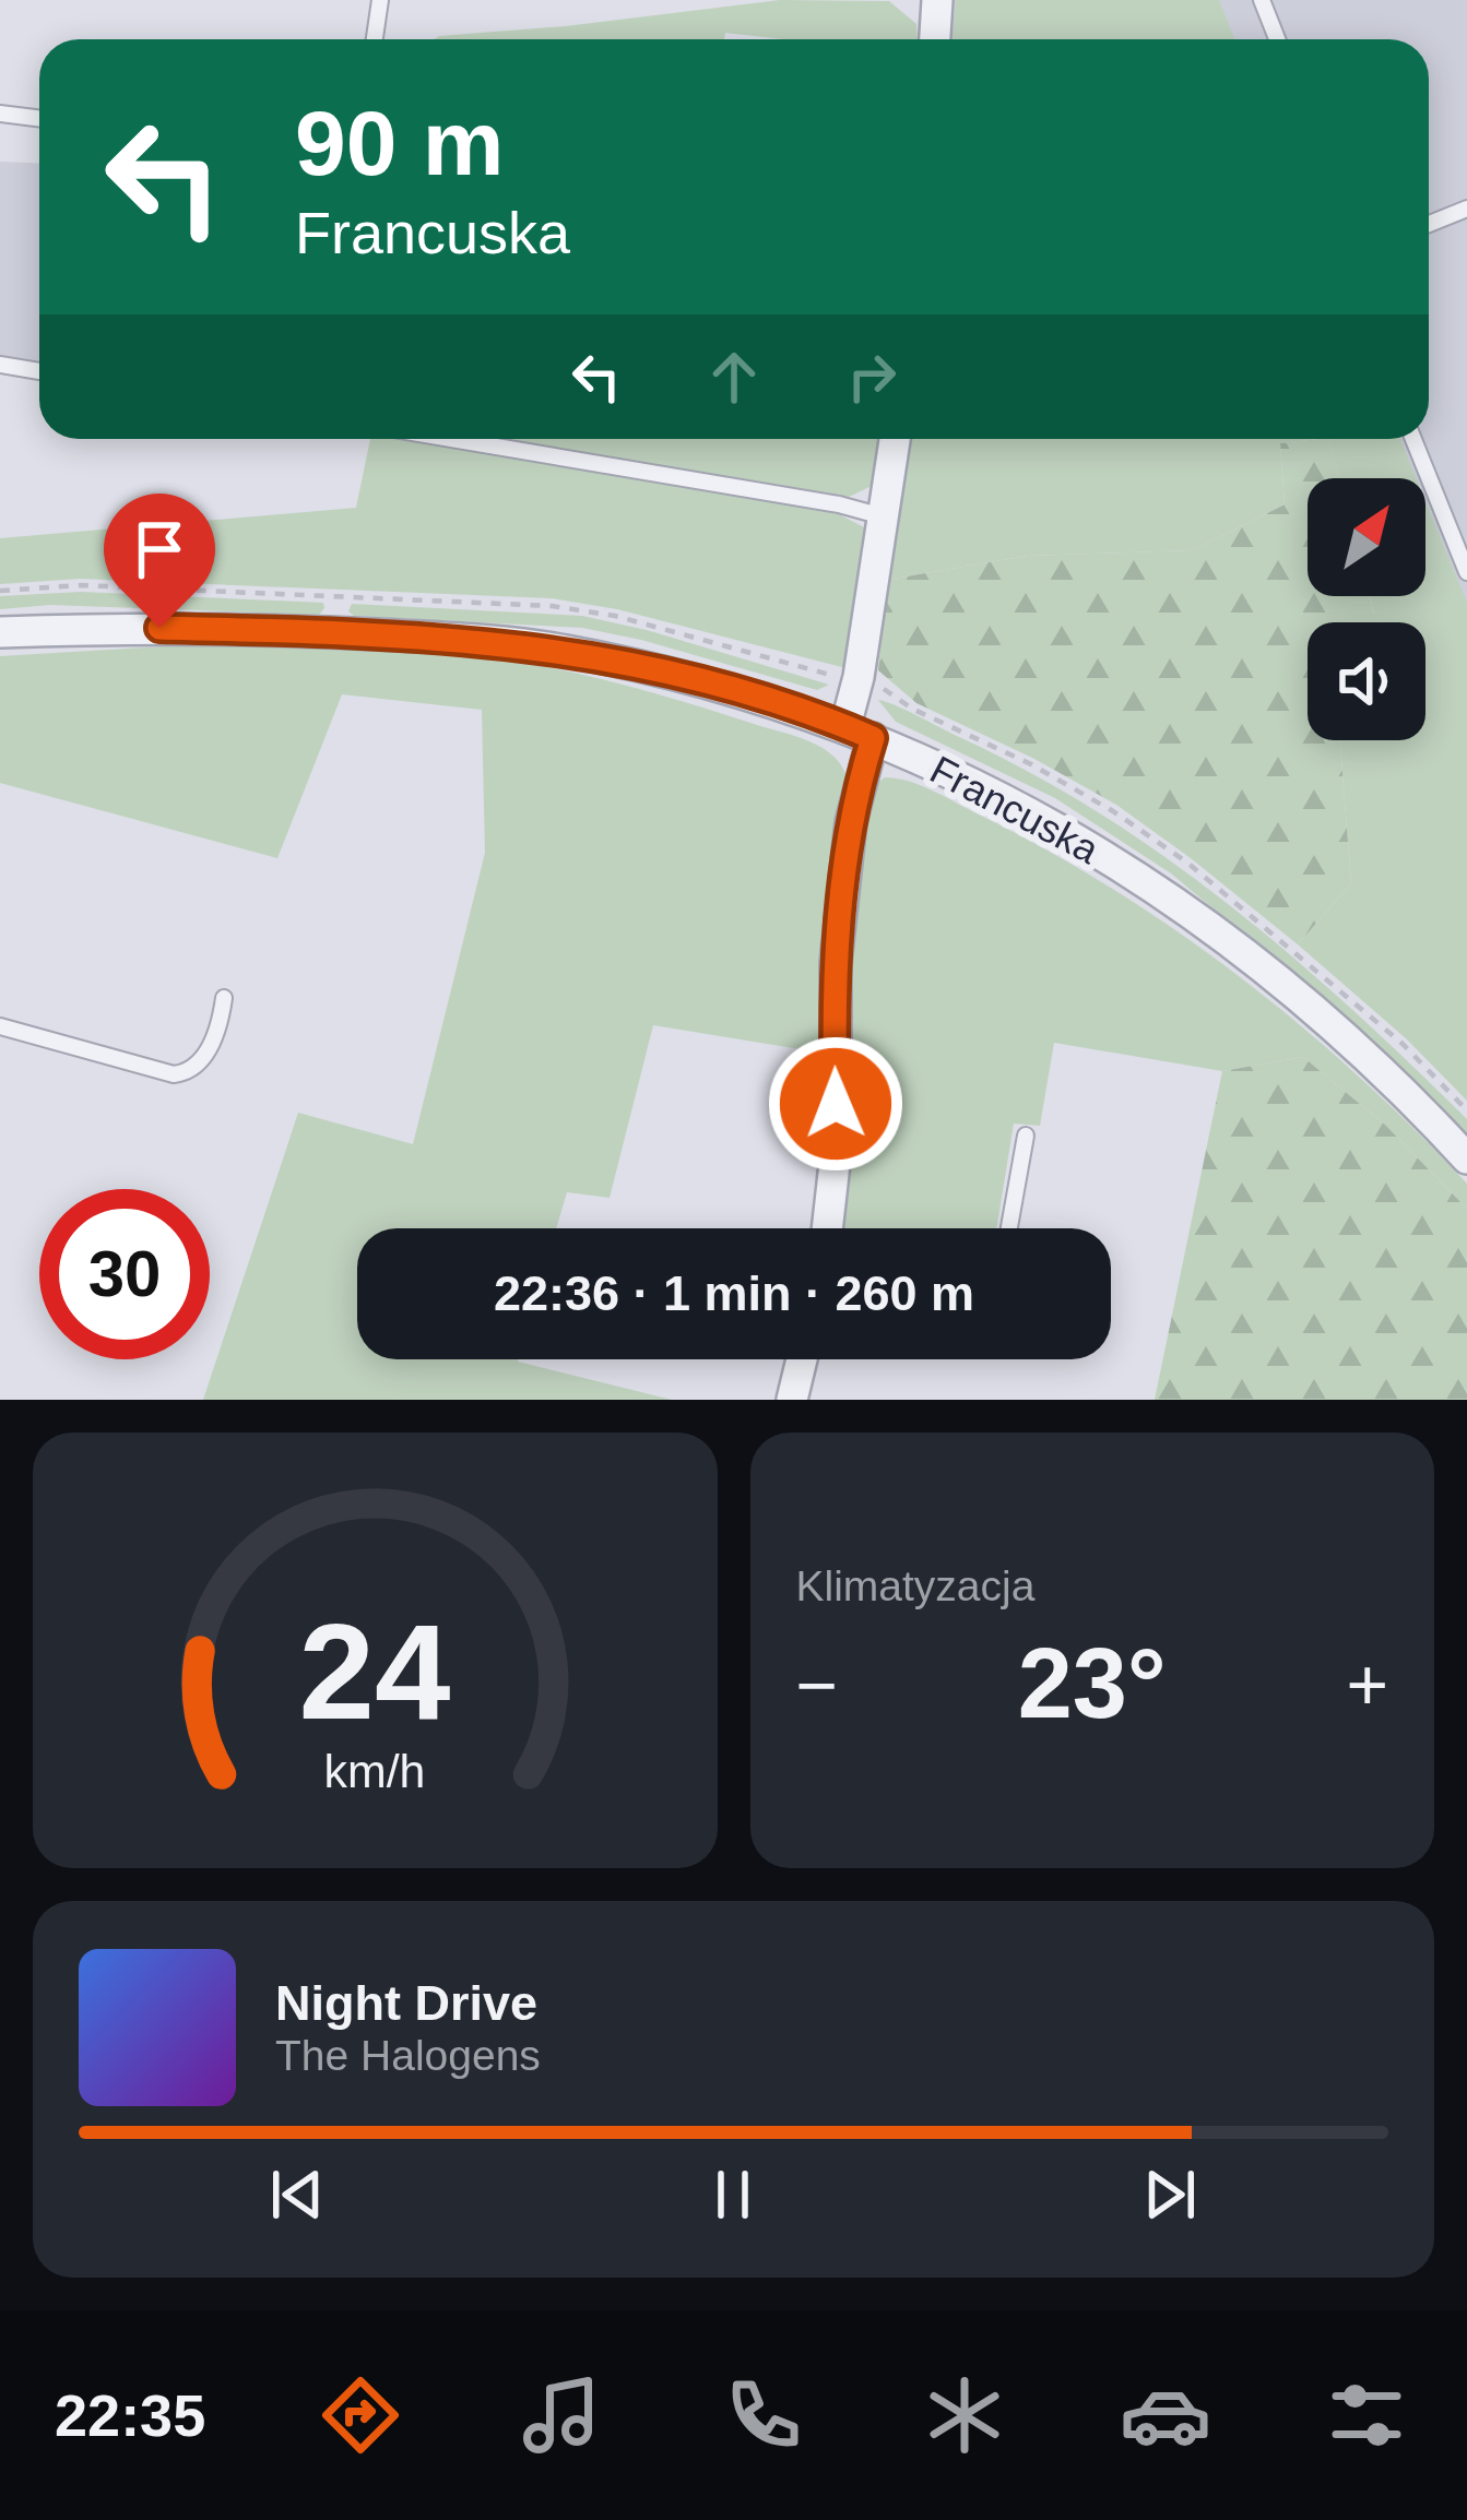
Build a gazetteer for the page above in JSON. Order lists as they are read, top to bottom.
{
  "streets": {
    "street": ["Francuska"]
  },
  "north": "top right",
  "page": {
    "turn": ["90 m", "Francuska"],
    "limit": "30",
    "trip": "22:36 · 1 min · 260 m",
    "tile": "Klimatyzacja",
    "heat": ["−", "23°", "+"],
    "song": ["Night Drive", "The Halogens"],
    "tabs": "22:35",
    "gauge": ["24", "km/h"]
  }
}
